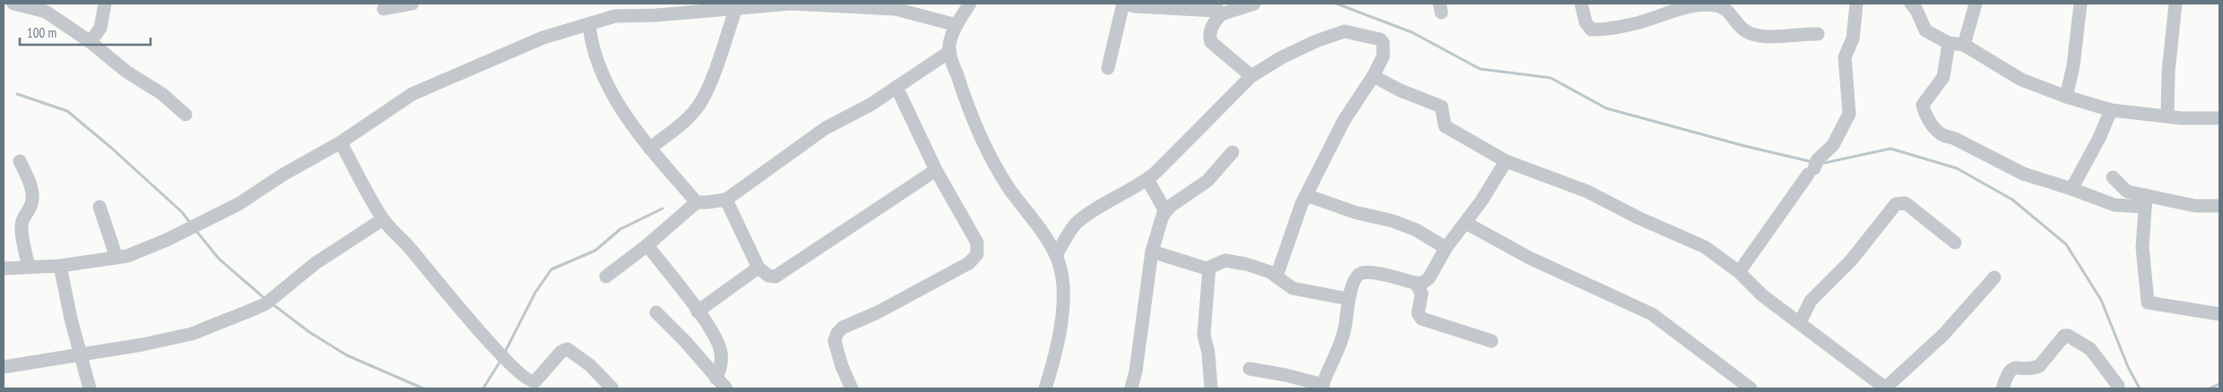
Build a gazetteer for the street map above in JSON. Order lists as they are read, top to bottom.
{
  "scale_bar": "100 m"
}
